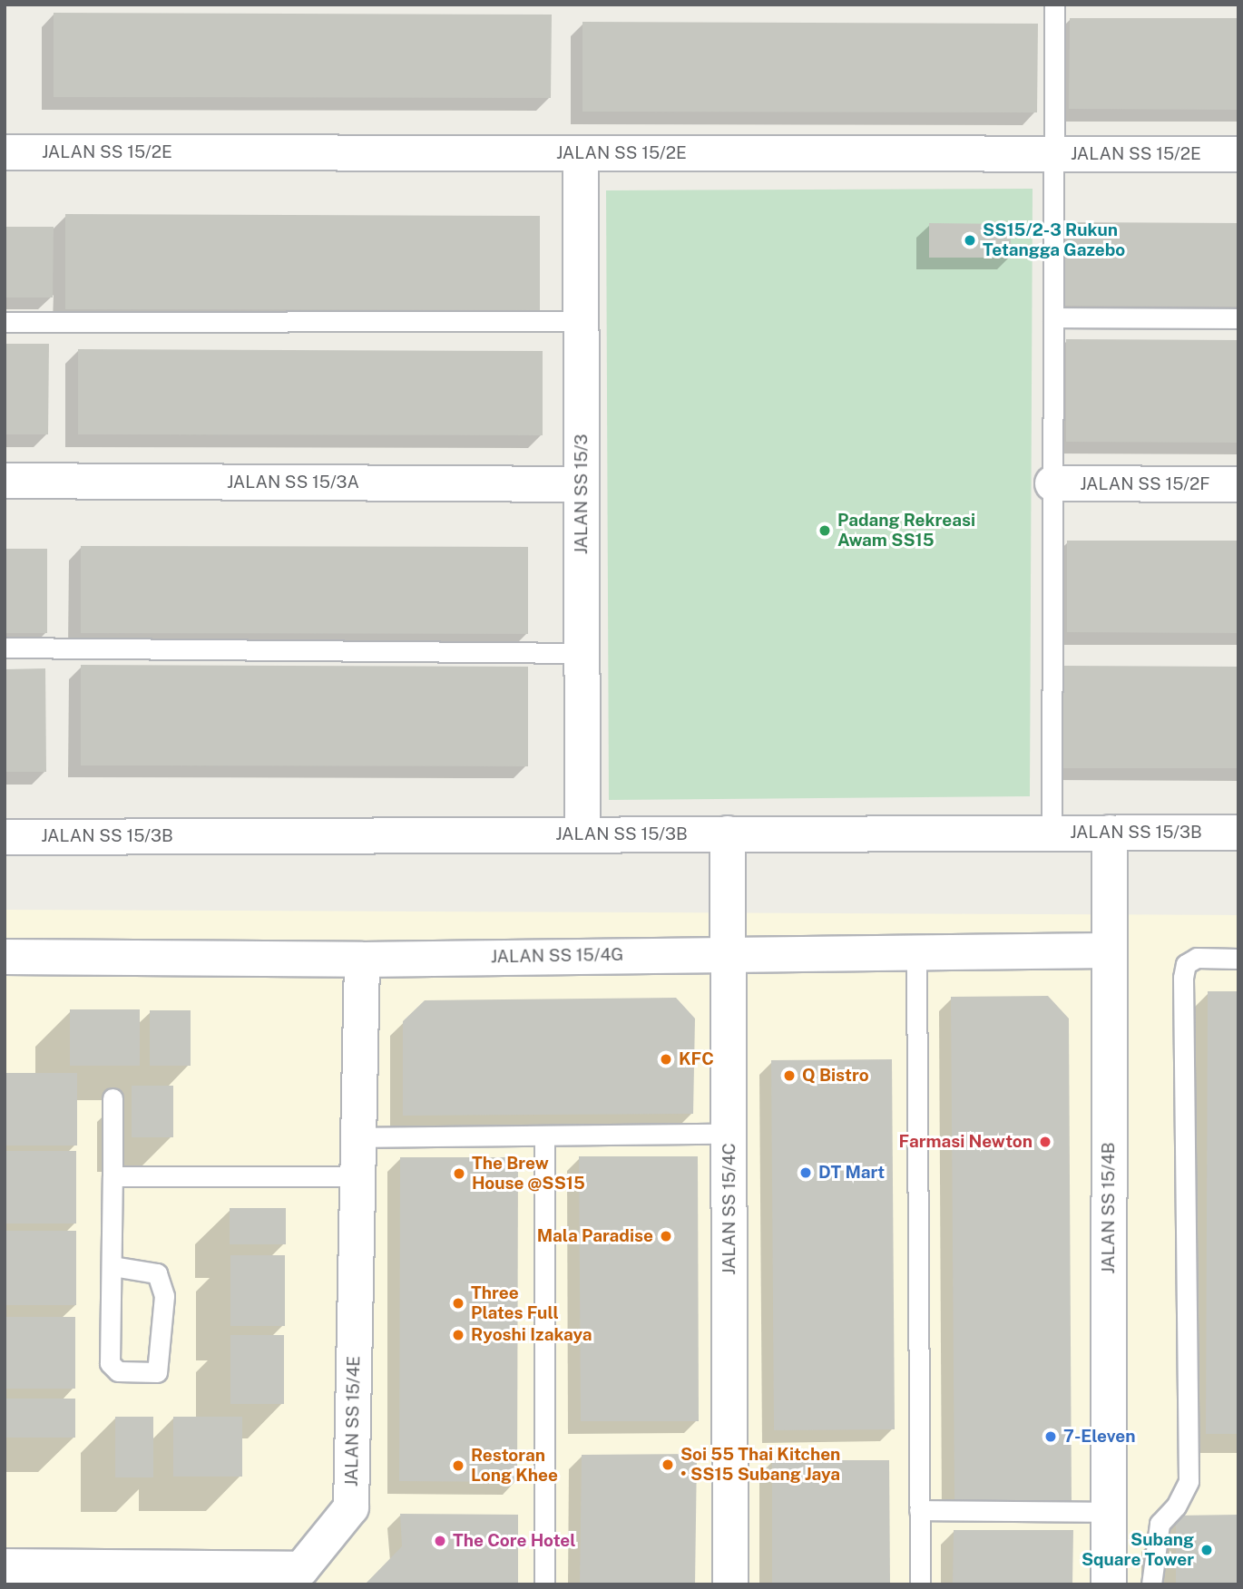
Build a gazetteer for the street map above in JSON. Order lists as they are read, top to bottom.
{
  "streets": {
    "street": [
      "JALAN SS 15/2E",
      "JALAN SS 15/3A",
      "JALAN SS 15/2F",
      "JALAN SS 15/3",
      "JALAN SS 15/3B",
      "JALAN SS 15/4G",
      "JALAN SS 15/4B",
      "JALAN SS 15/4C",
      "JALAN SS 15/4E"
    ]
  },
  "crossings": [
    ["JALAN SS 15/2E", "JALAN SS 15/3"],
    ["JALAN SS 15/3A", "JALAN SS 15/3"],
    ["JALAN SS 15/3", "JALAN SS 15/3B"],
    ["JALAN SS 15/3B", "JALAN SS 15/4B"],
    ["JALAN SS 15/3B", "JALAN SS 15/4C"],
    ["JALAN SS 15/4G", "JALAN SS 15/4B"],
    ["JALAN SS 15/4G", "JALAN SS 15/4C"],
    ["JALAN SS 15/4G", "JALAN SS 15/4E"]
  ],
  "places": [
    "SS15/2-3 Rukun Tetangga Gazebo",
    "Padang Rekreasi Awam SS15",
    "KFC",
    "Q Bistro",
    "Farmasi Newton",
    "DT Mart",
    "The Brew House @SS15",
    "Mala Paradise",
    "Three Plates Full",
    "Ryoshi Izakaya",
    "7-Eleven",
    "Soi 55 Thai Kitchen • SS15 Subang Jaya",
    "Restoran Long Khee",
    "The Core Hotel",
    "Subang Square Tower"
  ]
}
